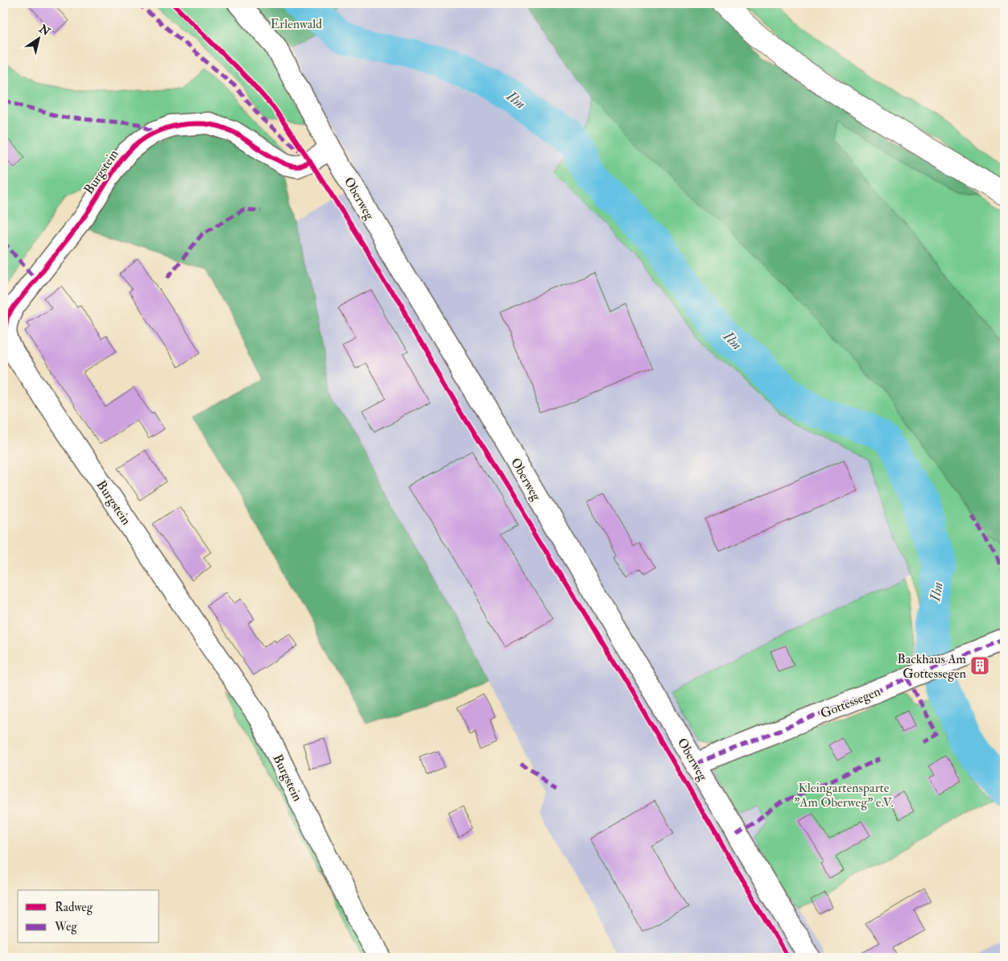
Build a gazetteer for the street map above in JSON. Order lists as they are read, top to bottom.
{
  "streets": {
    "street": ["Burgstein", "Oberweg", "Gottessegen"]
  },
  "crossings": [
    ["Burgstein", "Oberweg"],
    ["Oberweg", "Gottessegen"]
  ],
  "water": ["Ilm"],
  "parks": ["Erlenwald", "Kleingartensparte \"Am Oberweg\" e.V."],
  "places": {
    "building": ["Backhaus Am Gottessegen"]
  },
  "legend": ["Radweg", "Weg"],
  "north": "top right"
}
